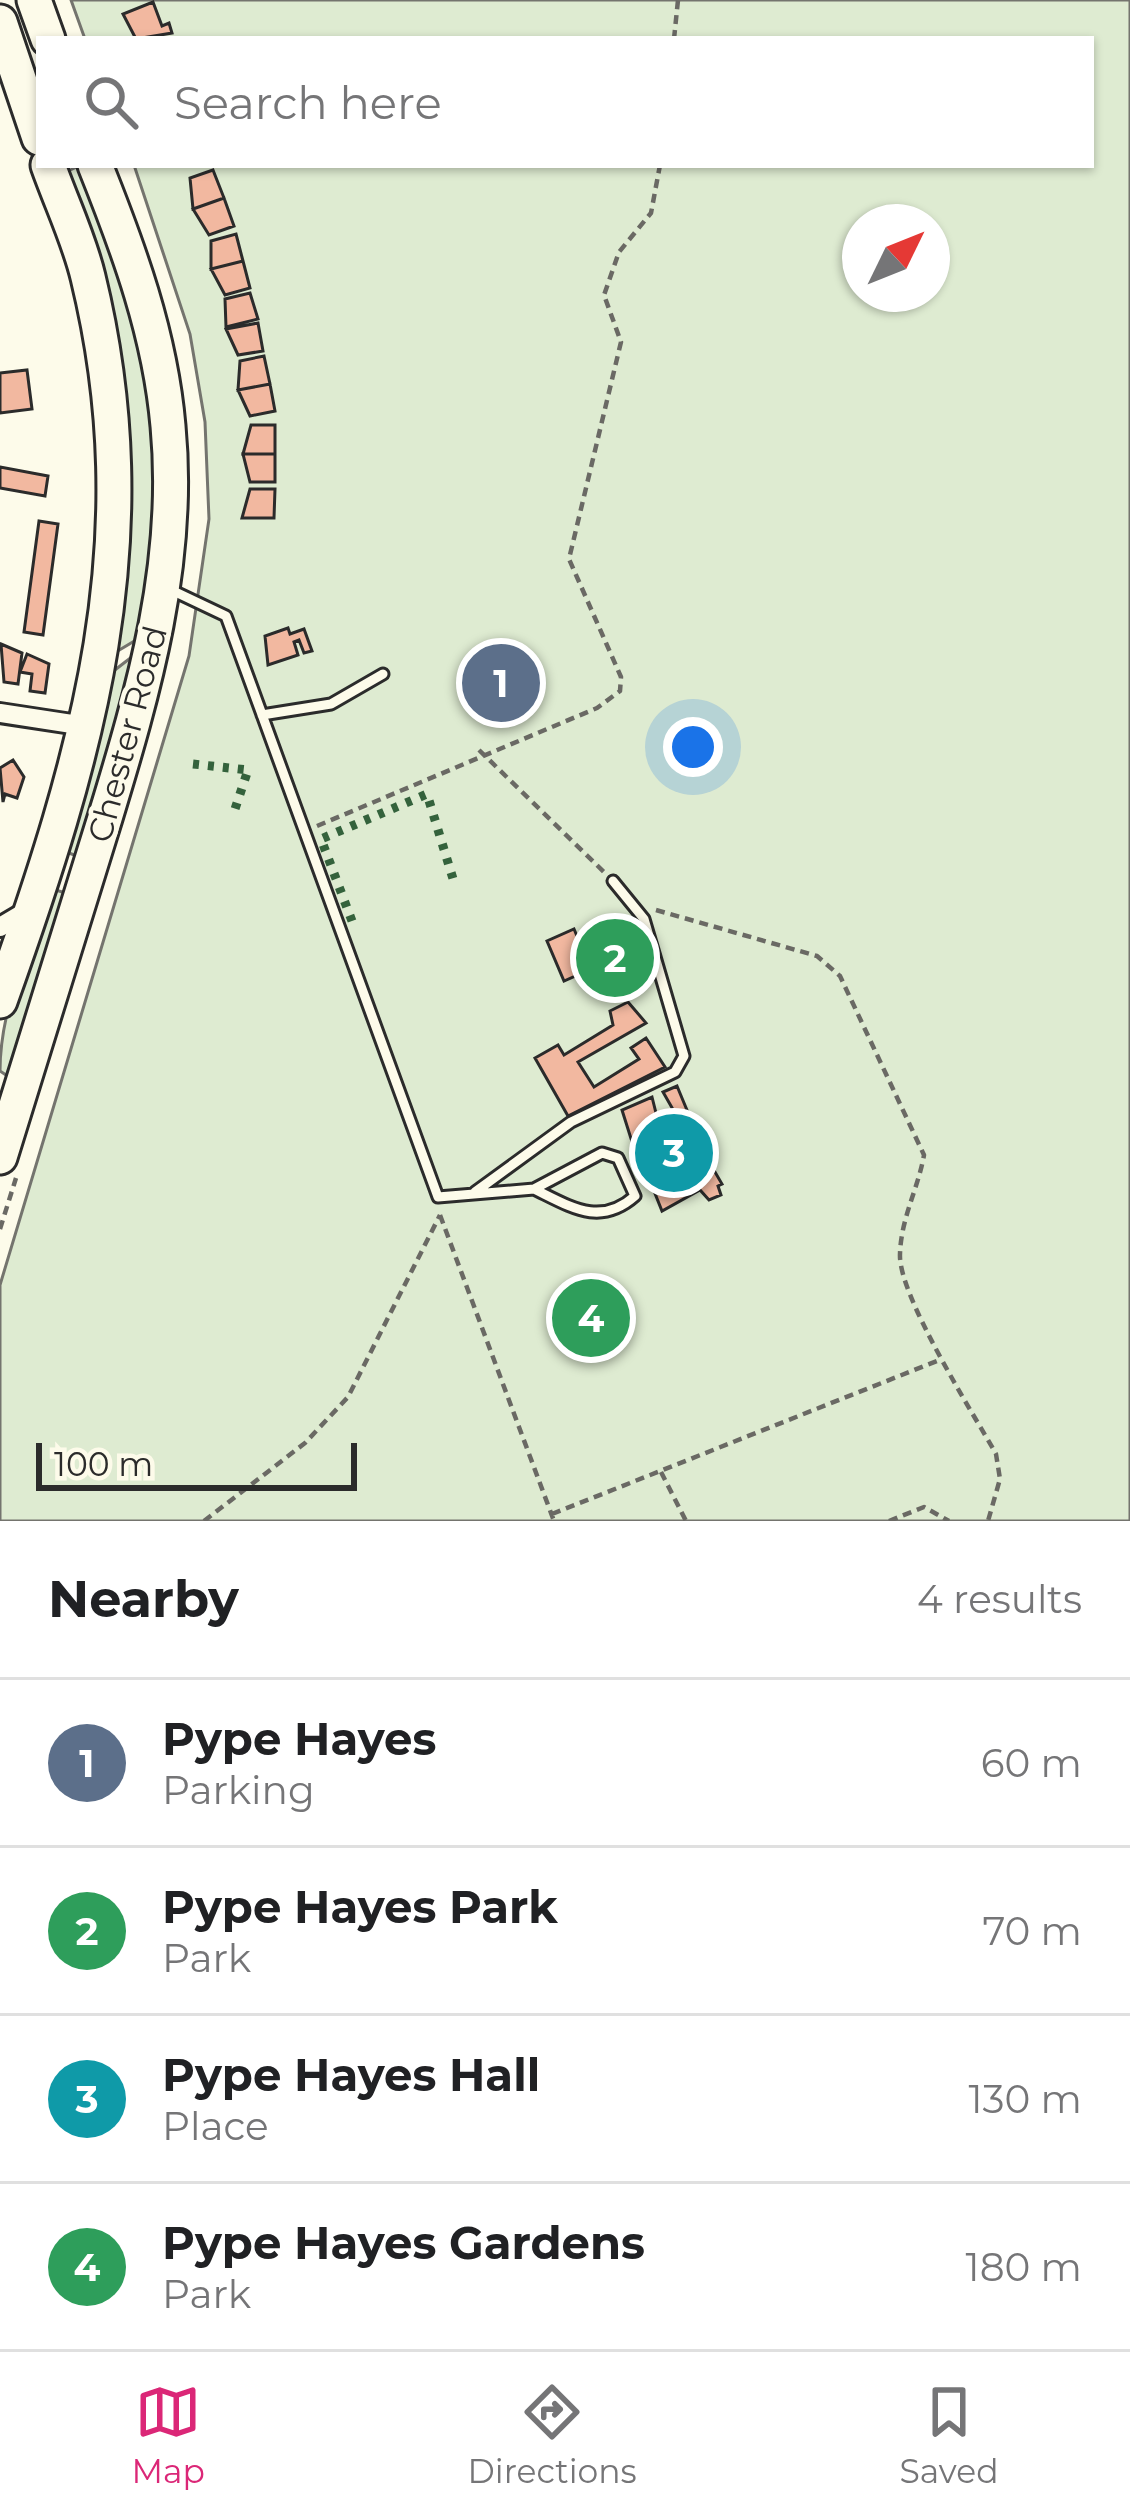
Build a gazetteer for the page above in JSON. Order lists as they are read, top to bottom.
{
  "streets": {
    "highway": ["Chester Road"]
  },
  "scale_bar": "100 m",
  "north": "top right",
  "page": {
    "search": "Search here",
    "pins": [
      "1",
      "2",
      "3",
      "4"
    ],
    "scale": "100 m",
    "heading": ["Nearby", "4 results"],
    "list": [
      {
        "mark": "1",
        "name": "Pype Hayes",
        "note": "Parking",
        "value": "60 m"
      },
      {
        "mark": "2",
        "name": "Pype Hayes Park",
        "note": "Park",
        "value": "70 m"
      },
      {
        "mark": "3",
        "name": "Pype Hayes Hall",
        "note": "Place",
        "value": "130 m"
      },
      {
        "mark": "4",
        "name": "Pype Hayes Gardens",
        "note": "Park",
        "value": "180 m"
      }
    ],
    "nav": ["Map", "Directions", "Saved"]
  }
}
